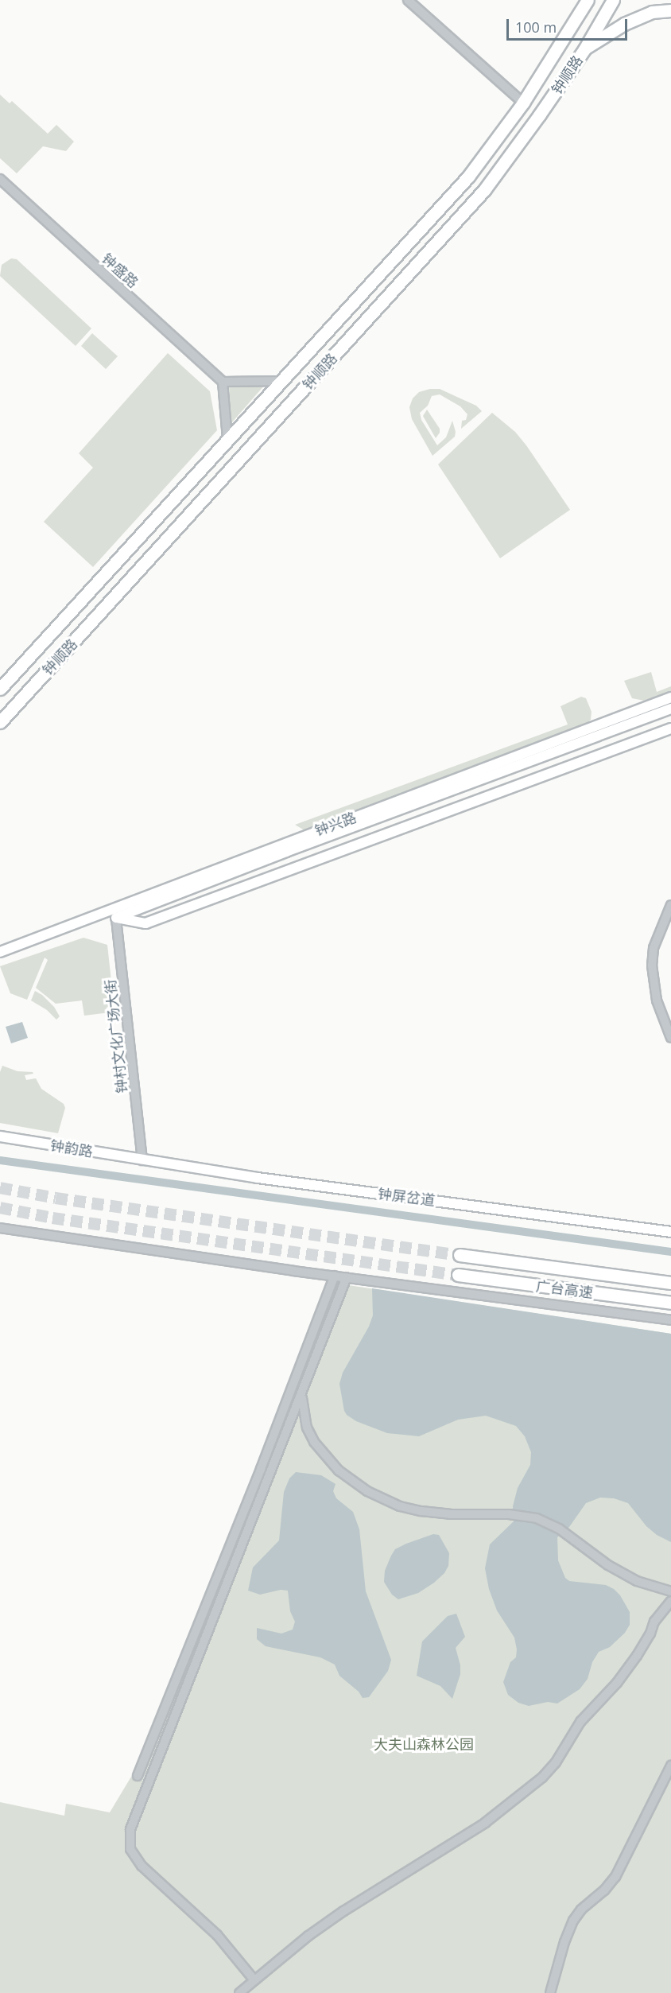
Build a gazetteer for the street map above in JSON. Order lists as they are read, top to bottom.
{
  "streets": {
    "highway": ["钟顺路", "广台高速"],
    "main road": ["钟兴路", "钟韵路", "钟屏岔道"],
    "street": ["钟盛路", "钟村文化广场大街"]
  },
  "crossings": [
    ["钟兴路", "钟村文化广场大街"],
    ["钟村文化广场大街", "钟韵路"],
    ["钟村文化广场大街", "钟屏岔道"],
    ["钟韵路", "钟屏岔道"]
  ],
  "parks": ["大夫山森林公园"],
  "scale_bar": "100 m"
}
